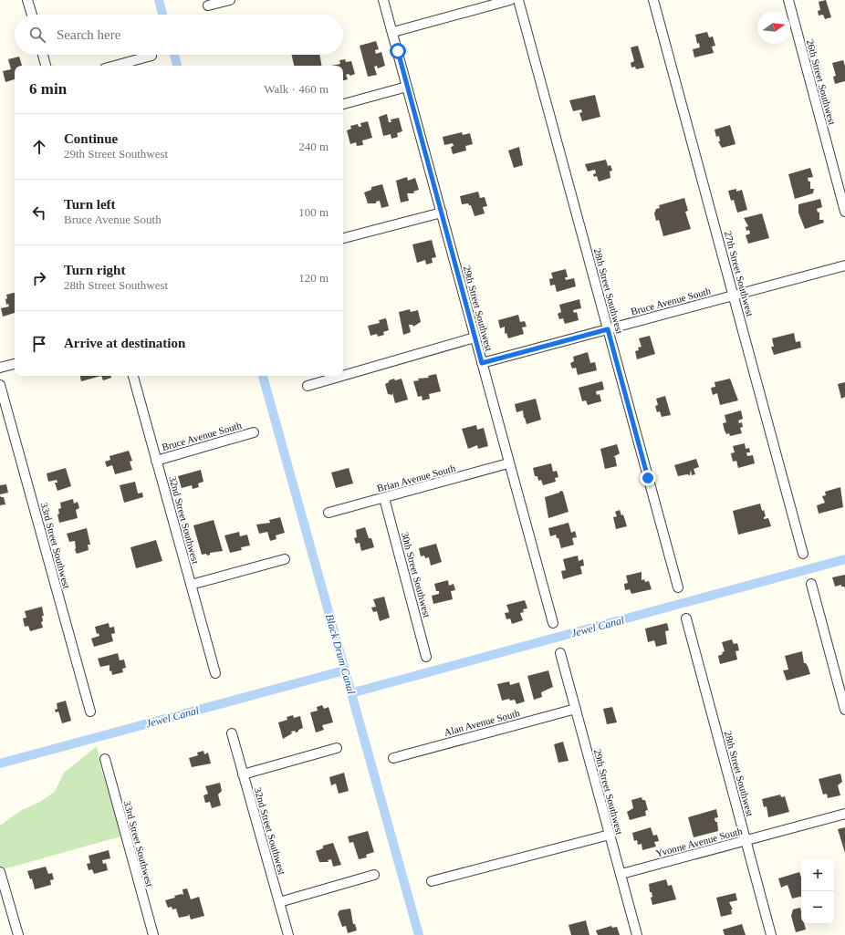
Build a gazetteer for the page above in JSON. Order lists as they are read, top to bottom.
{
  "streets": {
    "street": [
      "26th Street Southwest",
      "27th Street Southwest",
      "28th Street Southwest",
      "Bruce Avenue South",
      "29th Street Southwest",
      "Brian Avenue South",
      "32nd Street Southwest",
      "33rd Street Southwest",
      "30th Street Southwest",
      "Alan Avenue South",
      "Yvonne Avenue South"
    ]
  },
  "crossings": [
    ["27th Street Southwest", "Bruce Avenue South"],
    ["28th Street Southwest", "Bruce Avenue South"],
    ["28th Street Southwest", "Yvonne Avenue South"],
    ["Bruce Avenue South", "29th Street Southwest"],
    ["Bruce Avenue South", "32nd Street Southwest"],
    ["29th Street Southwest", "Brian Avenue South"],
    ["29th Street Southwest", "Alan Avenue South"],
    ["29th Street Southwest", "Yvonne Avenue South"],
    ["Brian Avenue South", "30th Street Southwest"]
  ],
  "water": ["Jewel Canal", "Black Drum Canal"],
  "north": "right",
  "page": {
    "search": "Search here",
    "heading": ["6 min", "Walk · 460 m"],
    "list": [
      ["Continue", "29th Street Southwest", "240 m"],
      ["Turn left", "Bruce Avenue South", "100 m"],
      ["Turn right", "28th Street Southwest", "120 m"],
      "Arrive at destination"
    ],
    "map_buttons": ["+", "−"]
  }
}
